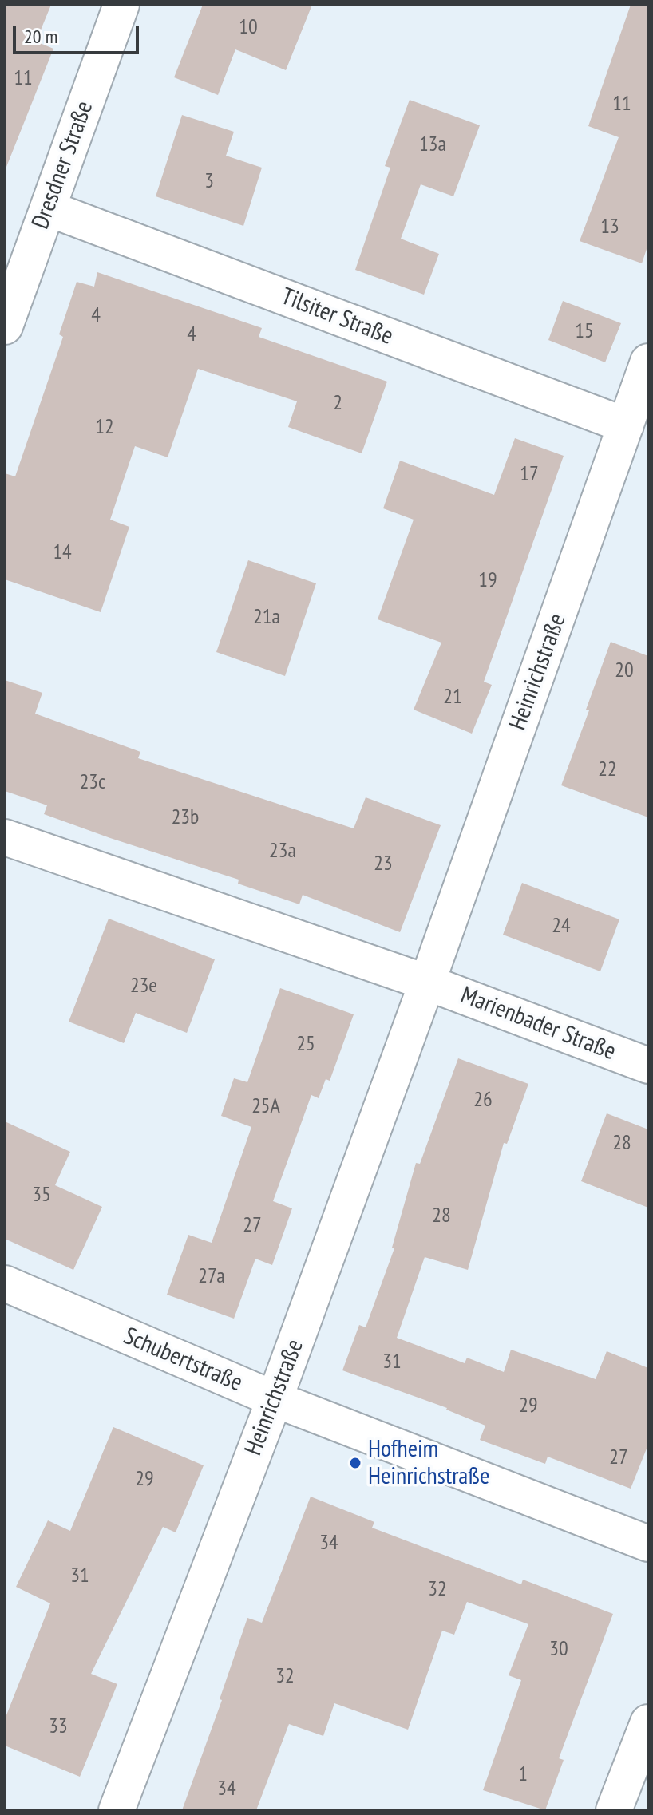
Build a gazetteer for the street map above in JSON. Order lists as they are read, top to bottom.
{
  "streets": {
    "street": [
      "Dresdner Straße",
      "Tilsiter Straße",
      "Heinrichstraße",
      "Marienbader Straße",
      "Schubertstraße"
    ]
  },
  "crossings": [
    ["Dresdner Straße", "Tilsiter Straße"],
    ["Tilsiter Straße", "Heinrichstraße"],
    ["Heinrichstraße", "Marienbader Straße"],
    ["Heinrichstraße", "Schubertstraße"]
  ],
  "places": ["Hofheim Heinrichstraße"],
  "house_numbers": [
    "10",
    "11",
    "11",
    "13a",
    "3",
    "13",
    "4",
    "15",
    "4",
    "2",
    "12",
    "17",
    "14",
    "19",
    "21a",
    "20",
    "21",
    "22",
    "23c",
    "23b",
    "23a",
    "23",
    "24",
    "23e",
    "25",
    "26",
    "25A",
    "28",
    "35",
    "28",
    "27",
    "27a",
    "31",
    "29",
    "27",
    "29",
    "34",
    "31",
    "32",
    "30",
    "32",
    "33",
    "1",
    "34"
  ],
  "scale_bar": "20 m"
}
